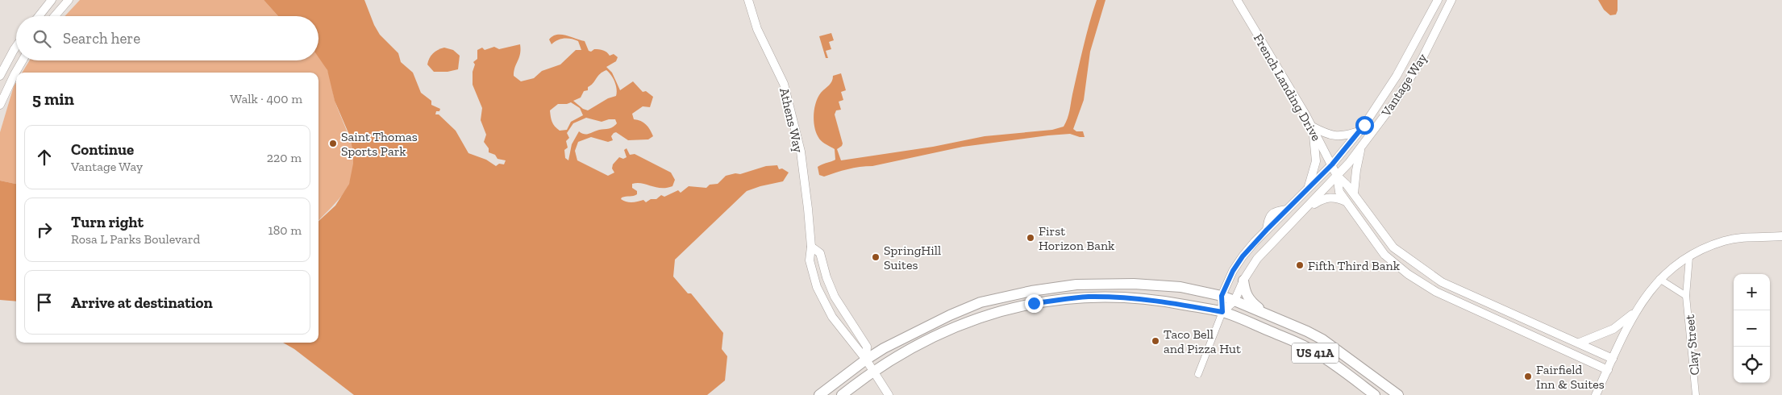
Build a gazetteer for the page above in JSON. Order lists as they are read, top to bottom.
{
  "streets": {
    "main road": ["US 41A"],
    "street": [
      "Vantage Way",
      "French Landing Drive",
      "Athens Way",
      "Clay Street"
    ]
  },
  "crossings": [
    ["Vantage Way", "French Landing Drive"],
    ["Vantage Way", "US 41A"],
    ["Athens Way", "US 41A"]
  ],
  "places": [
    "Saint Thomas Sports Park",
    "First Horizon Bank",
    "SpringHill Suites",
    "Fifth Third Bank",
    "Taco Bell and Pizza Hut",
    "Fairfield Inn & Suites"
  ],
  "page": {
    "search": "Search here",
    "heading": ["5 min", "Walk · 400 m"],
    "list": [
      ["Continue", "Vantage Way", "220 m"],
      ["Turn right", "Rosa L Parks Boulevard", "180 m"],
      "Arrive at destination"
    ],
    "map_buttons": ["+", "−"]
  }
}
